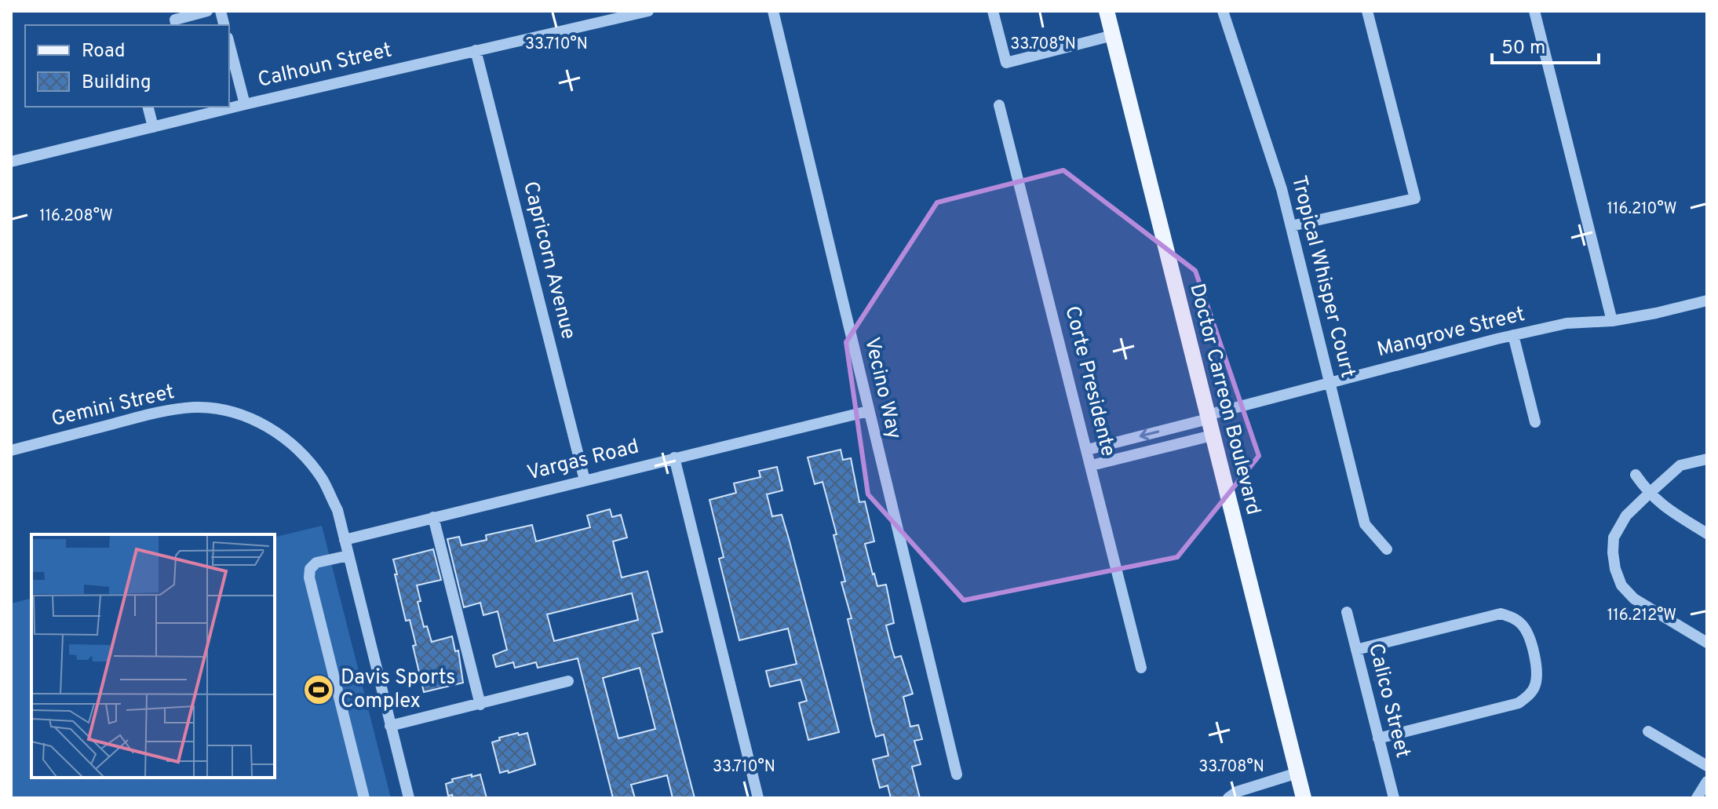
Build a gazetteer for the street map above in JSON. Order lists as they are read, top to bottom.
{
  "streets": {
    "main road": ["Doctor Carreon Boulevard"],
    "street": [
      "Calhoun Street",
      "Capricorn Avenue",
      "Tropical Whisper Court",
      "Mangrove Street",
      "Corte Presidente",
      "Vecino Way",
      "Gemini Street",
      "Vargas Road",
      "Calico Street"
    ]
  },
  "crossings": [
    ["Calhoun Street", "Capricorn Avenue"],
    ["Capricorn Avenue", "Vargas Road"],
    ["Tropical Whisper Court", "Mangrove Street"],
    ["Mangrove Street", "Corte Presidente"],
    ["Mangrove Street", "Doctor Carreon Boulevard"],
    ["Vecino Way", "Vargas Road"],
    ["Gemini Street", "Vargas Road"]
  ],
  "places": {
    "sports": ["Davis Sports Complex"]
  },
  "legend": ["Road", "Building"],
  "scale_bar": "50 m",
  "coordinates": [
    "33.710°N",
    "33.708°N",
    "116.210°W",
    "116.208°W",
    "116.212°W"
  ]
}
